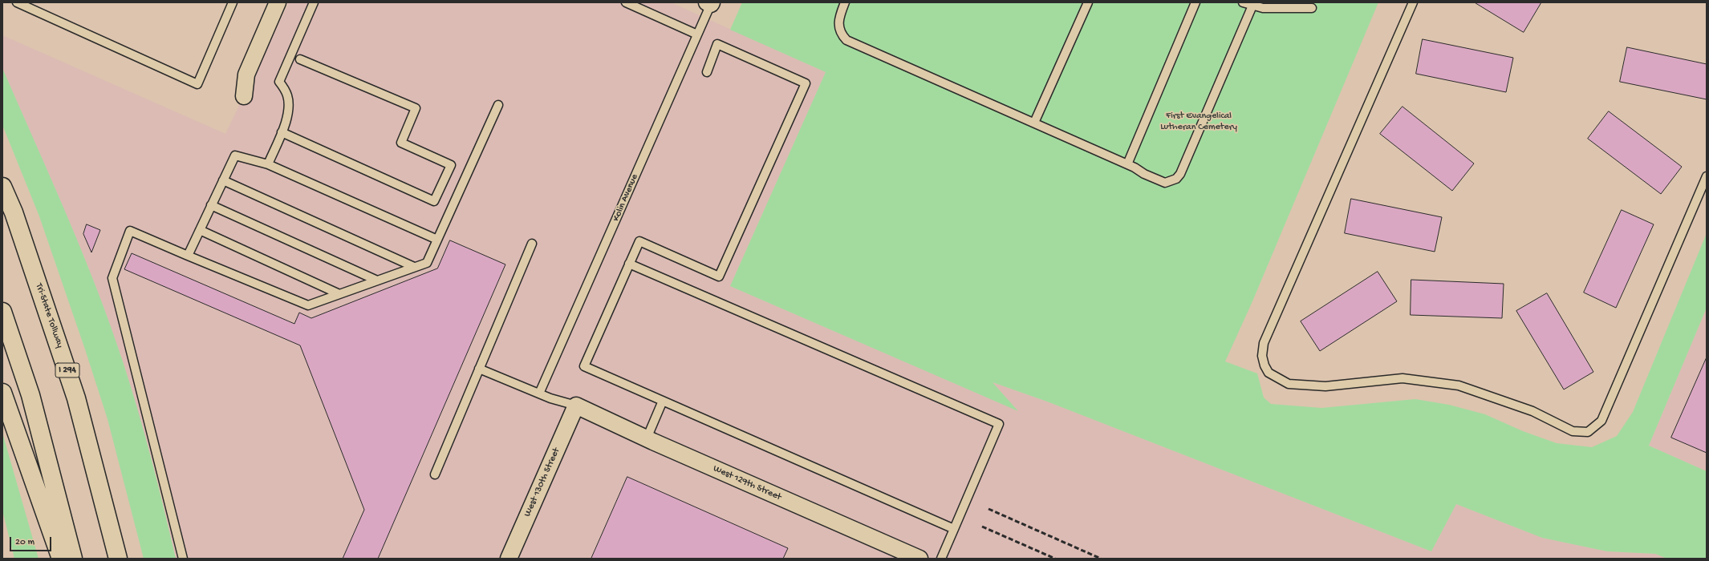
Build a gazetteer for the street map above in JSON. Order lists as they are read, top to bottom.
{
  "streets": {
    "highway": ["Tri-State Tollway", "I 294"],
    "street": ["West 130th Street", "West 129th Street"],
    "lane": ["Kolin Avenue"]
  },
  "crossings": [
    ["West 130th Street", "West 129th Street"]
  ],
  "parks": ["First Evangelical Lutheran Cemetery"],
  "scale_bar": "20 m"
}
